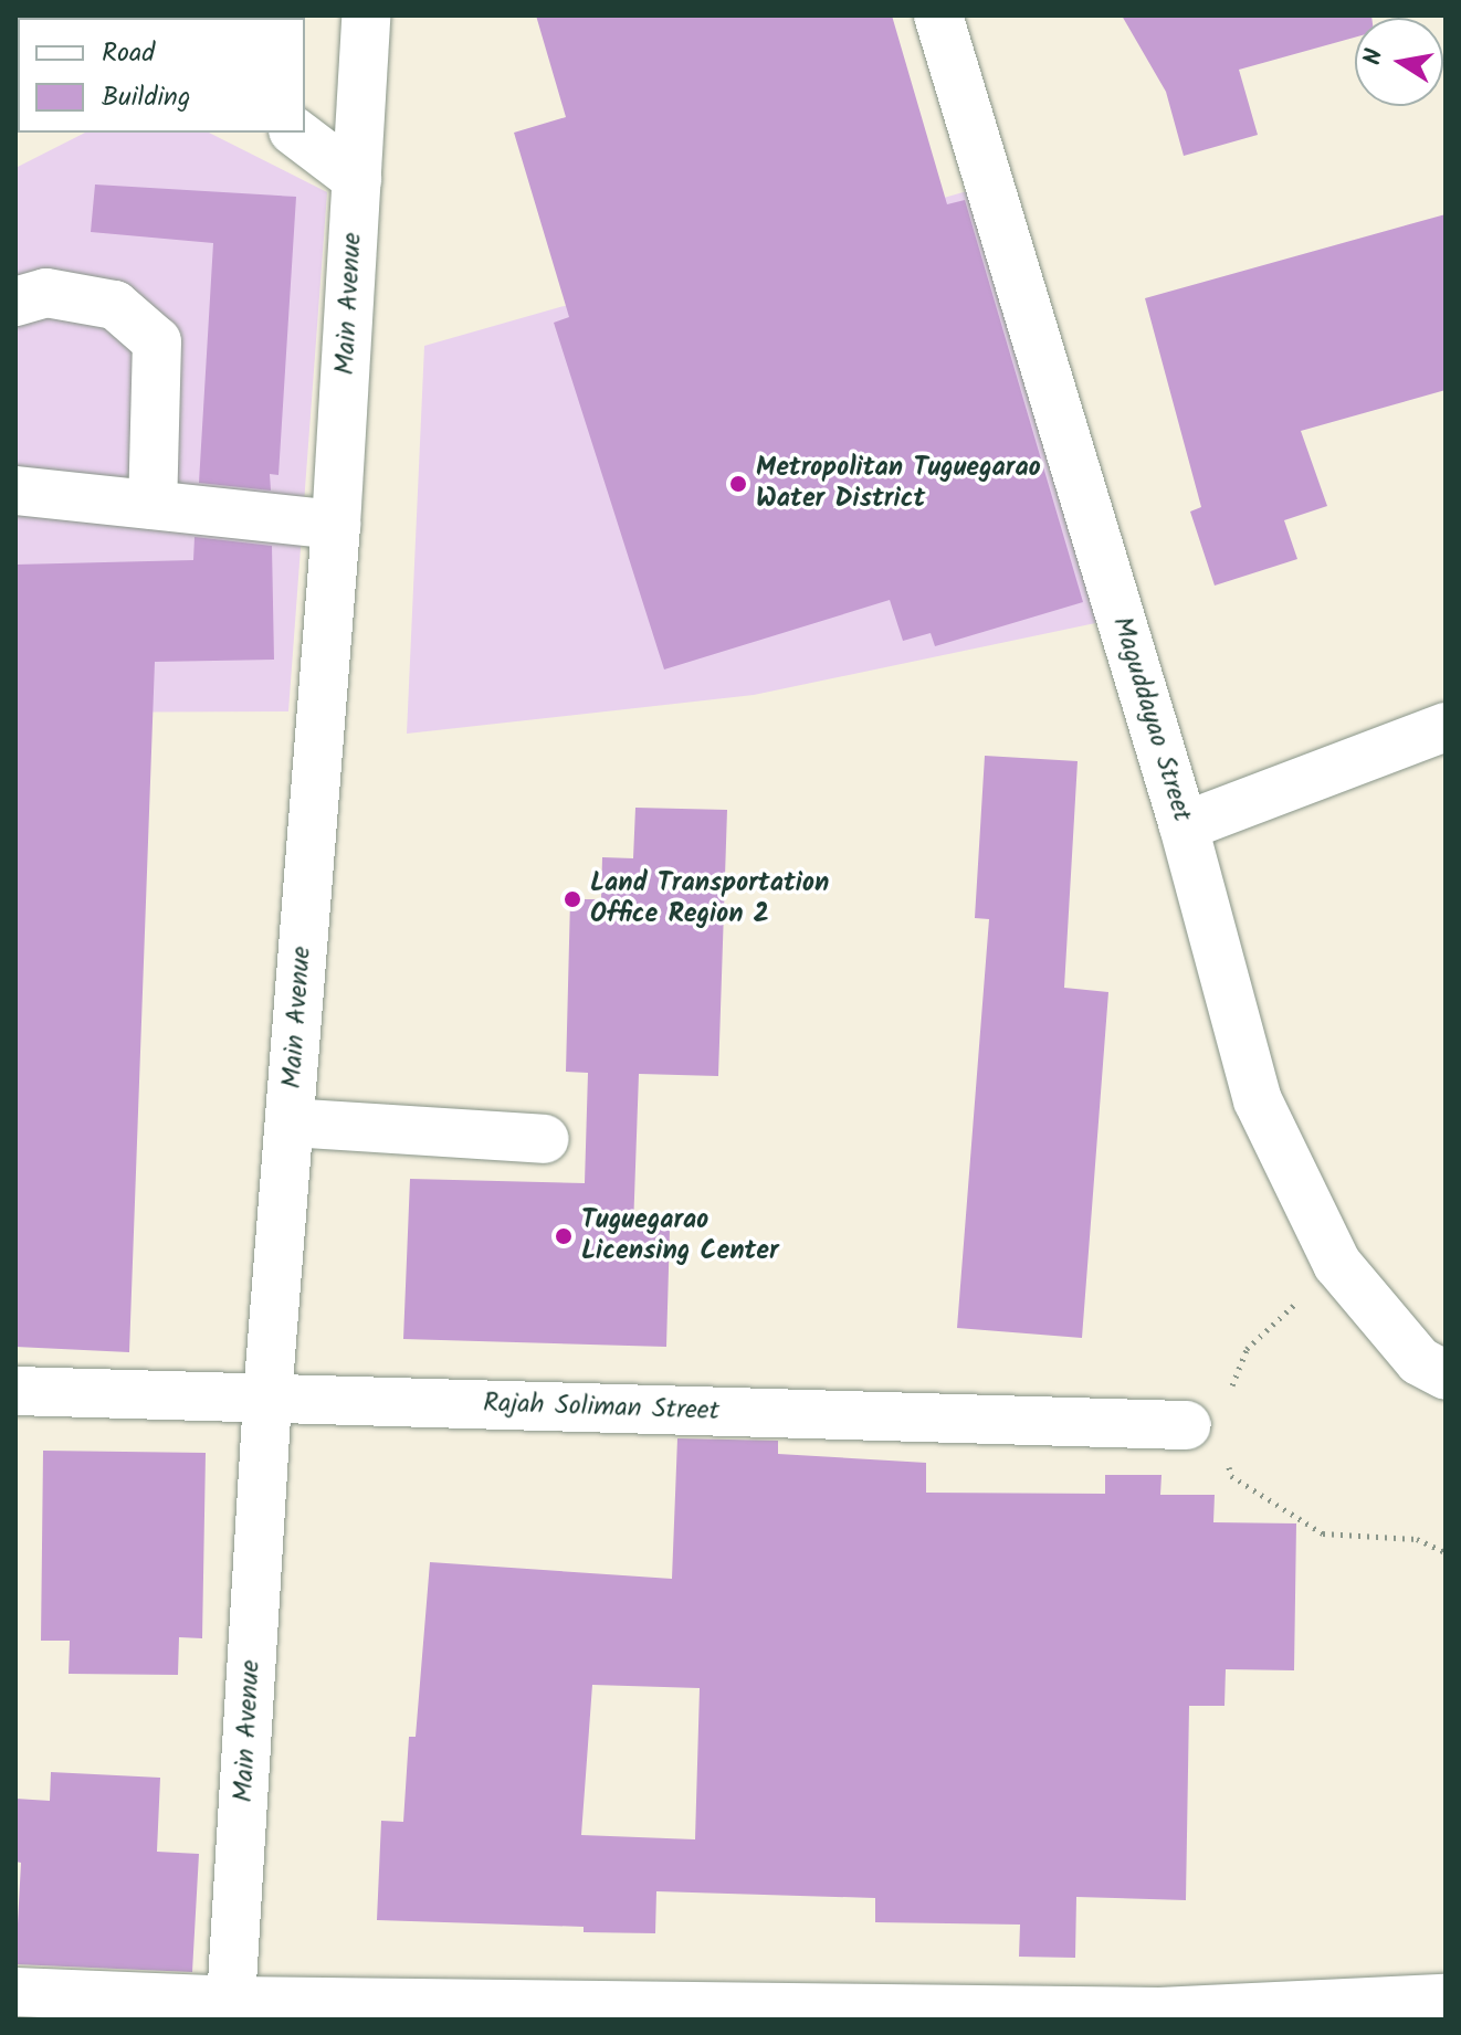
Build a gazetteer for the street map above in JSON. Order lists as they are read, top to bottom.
{
  "streets": {
    "street": ["Main Avenue", "Maguddayao Street", "Rajah Soliman Street"]
  },
  "crossings": [
    ["Main Avenue", "Rajah Soliman Street"]
  ],
  "places": ["Metropolitan Tuguegarao Water District", "Land Transportation Office Region 2", "Tuguegarao Licensing Center"],
  "legend": ["Road", "Building"],
  "north": "left"
}
